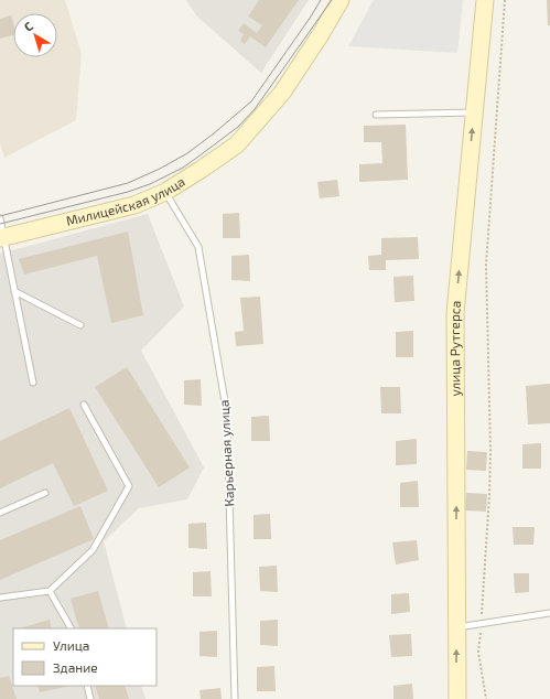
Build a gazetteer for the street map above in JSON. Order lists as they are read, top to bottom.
{
  "streets": {
    "main road": ["Милицейская улица", "улица Рутгерса"],
    "lane": ["Карьерная улица"]
  },
  "crossings": [
    ["Милицейская улица", "Карьерная улица"]
  ],
  "one_way": ["улица Рутгерса"],
  "legend": ["Улица", "Здание"],
  "north": "top left"
}
